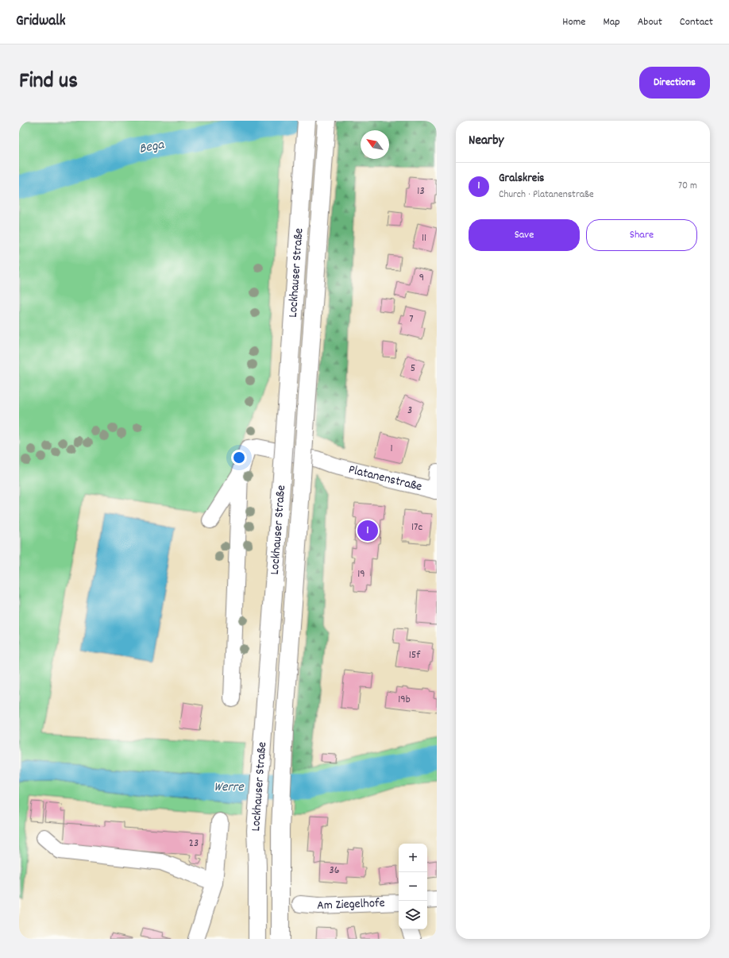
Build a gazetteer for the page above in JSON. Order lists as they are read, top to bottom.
{
  "streets": {
    "main road": ["Lockhauser Straße"],
    "street": ["Platanenstraße", "Am Ziegelhofe"]
  },
  "water": ["Bega", "Werre"],
  "house_numbers": [
    "13",
    "11",
    "9",
    "7",
    "5",
    "3",
    "1",
    "17c",
    "19",
    "15f",
    "19b",
    "23",
    "36"
  ],
  "north": "top left",
  "page": {
    "header": "Gridwalk",
    "nav": [
      "Home",
      "Map",
      "About",
      "Contact"
    ],
    "title": "Find us",
    "buttons": [
      "Directions",
      ["Save", "Share"]
    ],
    "heading": "Nearby",
    "list": [
      {
        "mark": "1",
        "name": "Gralskreis",
        "note": "Church · Platanenstraße",
        "value": "70 m"
      }
    ],
    "pins": "1",
    "map_buttons": ["+", "−"]
  }
}
